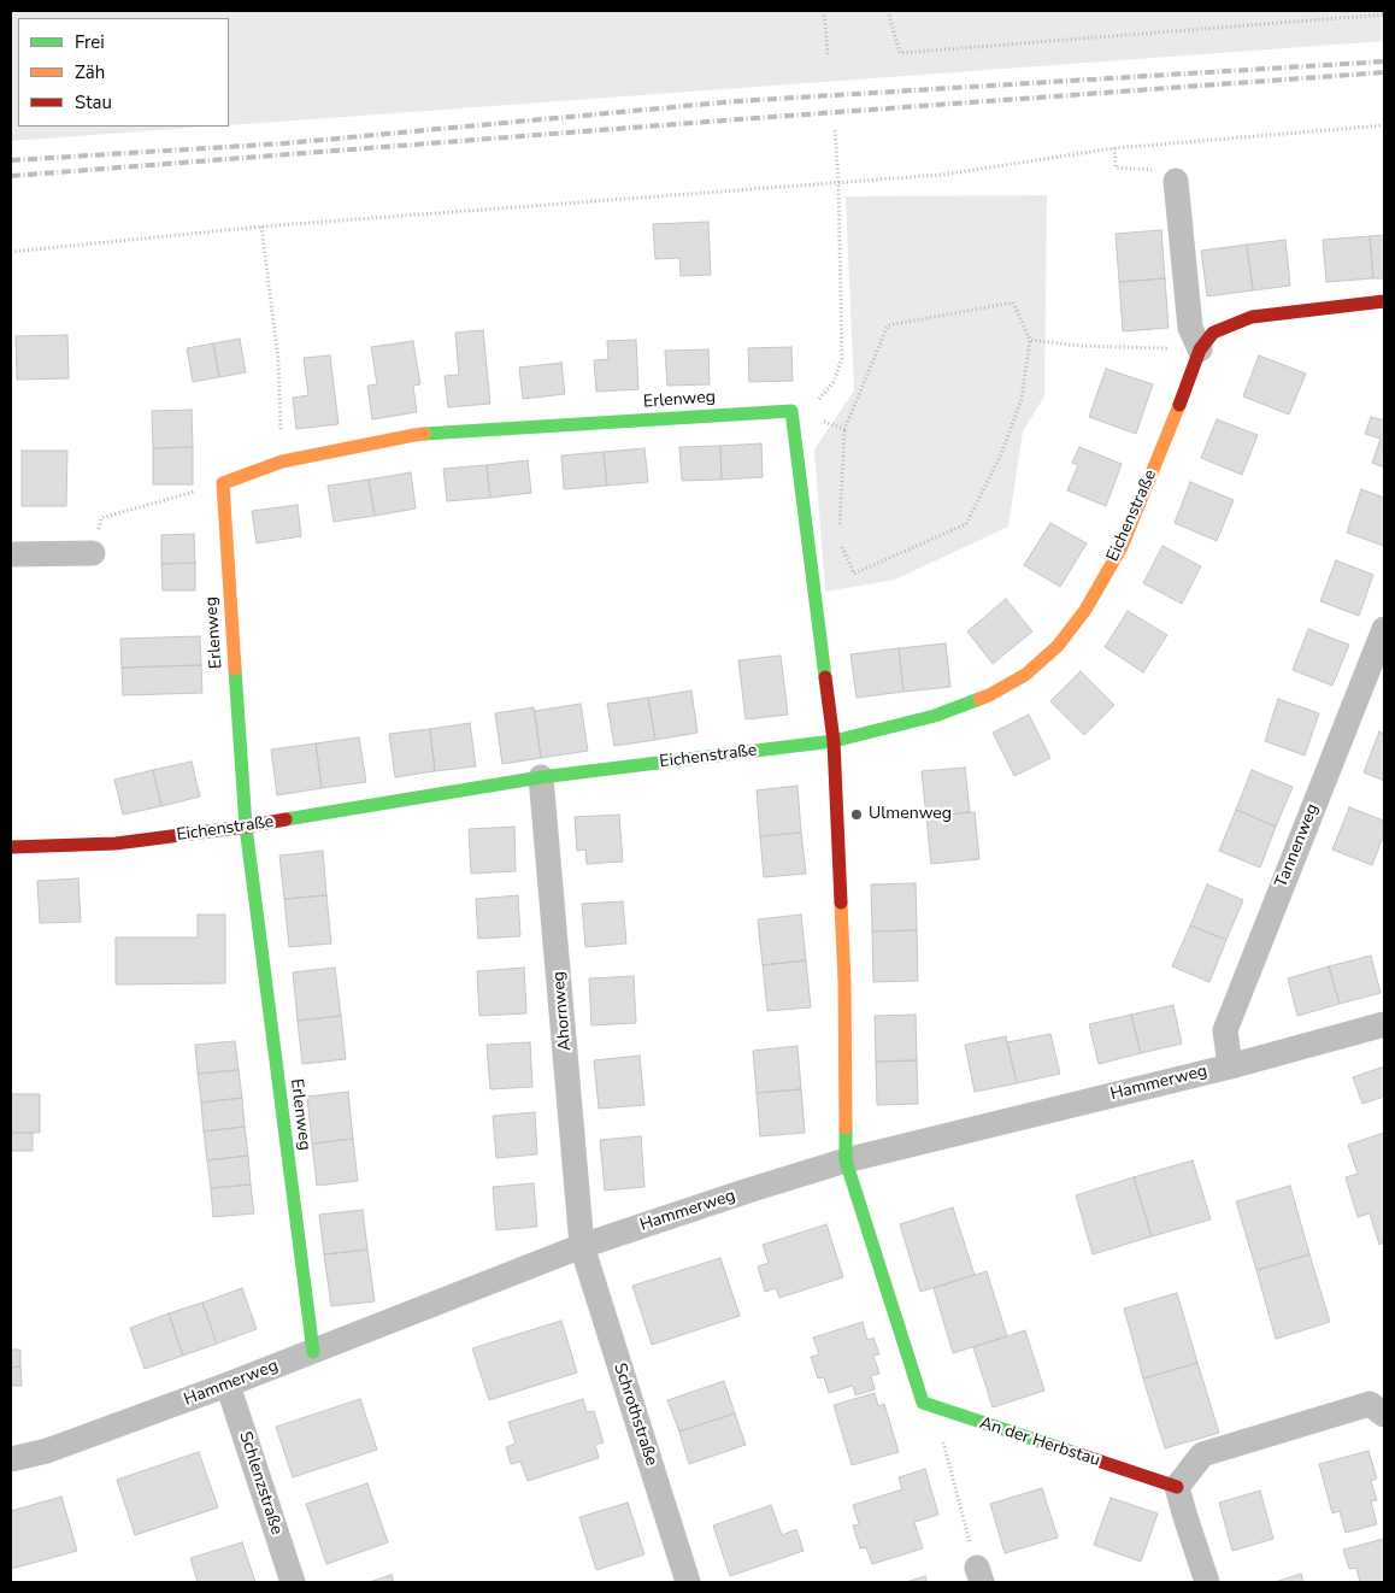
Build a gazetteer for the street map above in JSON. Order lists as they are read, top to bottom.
{
  "streets": {
    "street": [
      "Erlenweg",
      "Eichenstraße",
      "Tannenweg",
      "Ahornweg",
      "Hammerweg",
      "Schrothstraße",
      "An der Herbstau",
      "Schlenzstraße"
    ]
  },
  "crossings": [
    ["Erlenweg", "Eichenstraße"],
    ["Erlenweg", "Hammerweg"],
    ["Eichenstraße", "Ahornweg"],
    ["Tannenweg", "Hammerweg"],
    ["Ahornweg", "Hammerweg"],
    ["Ahornweg", "Schrothstraße"],
    ["Hammerweg", "Schrothstraße"],
    ["Hammerweg", "Schlenzstraße"]
  ],
  "places": ["Ulmenweg"],
  "legend": ["Frei", "Zäh", "Stau"]
}
